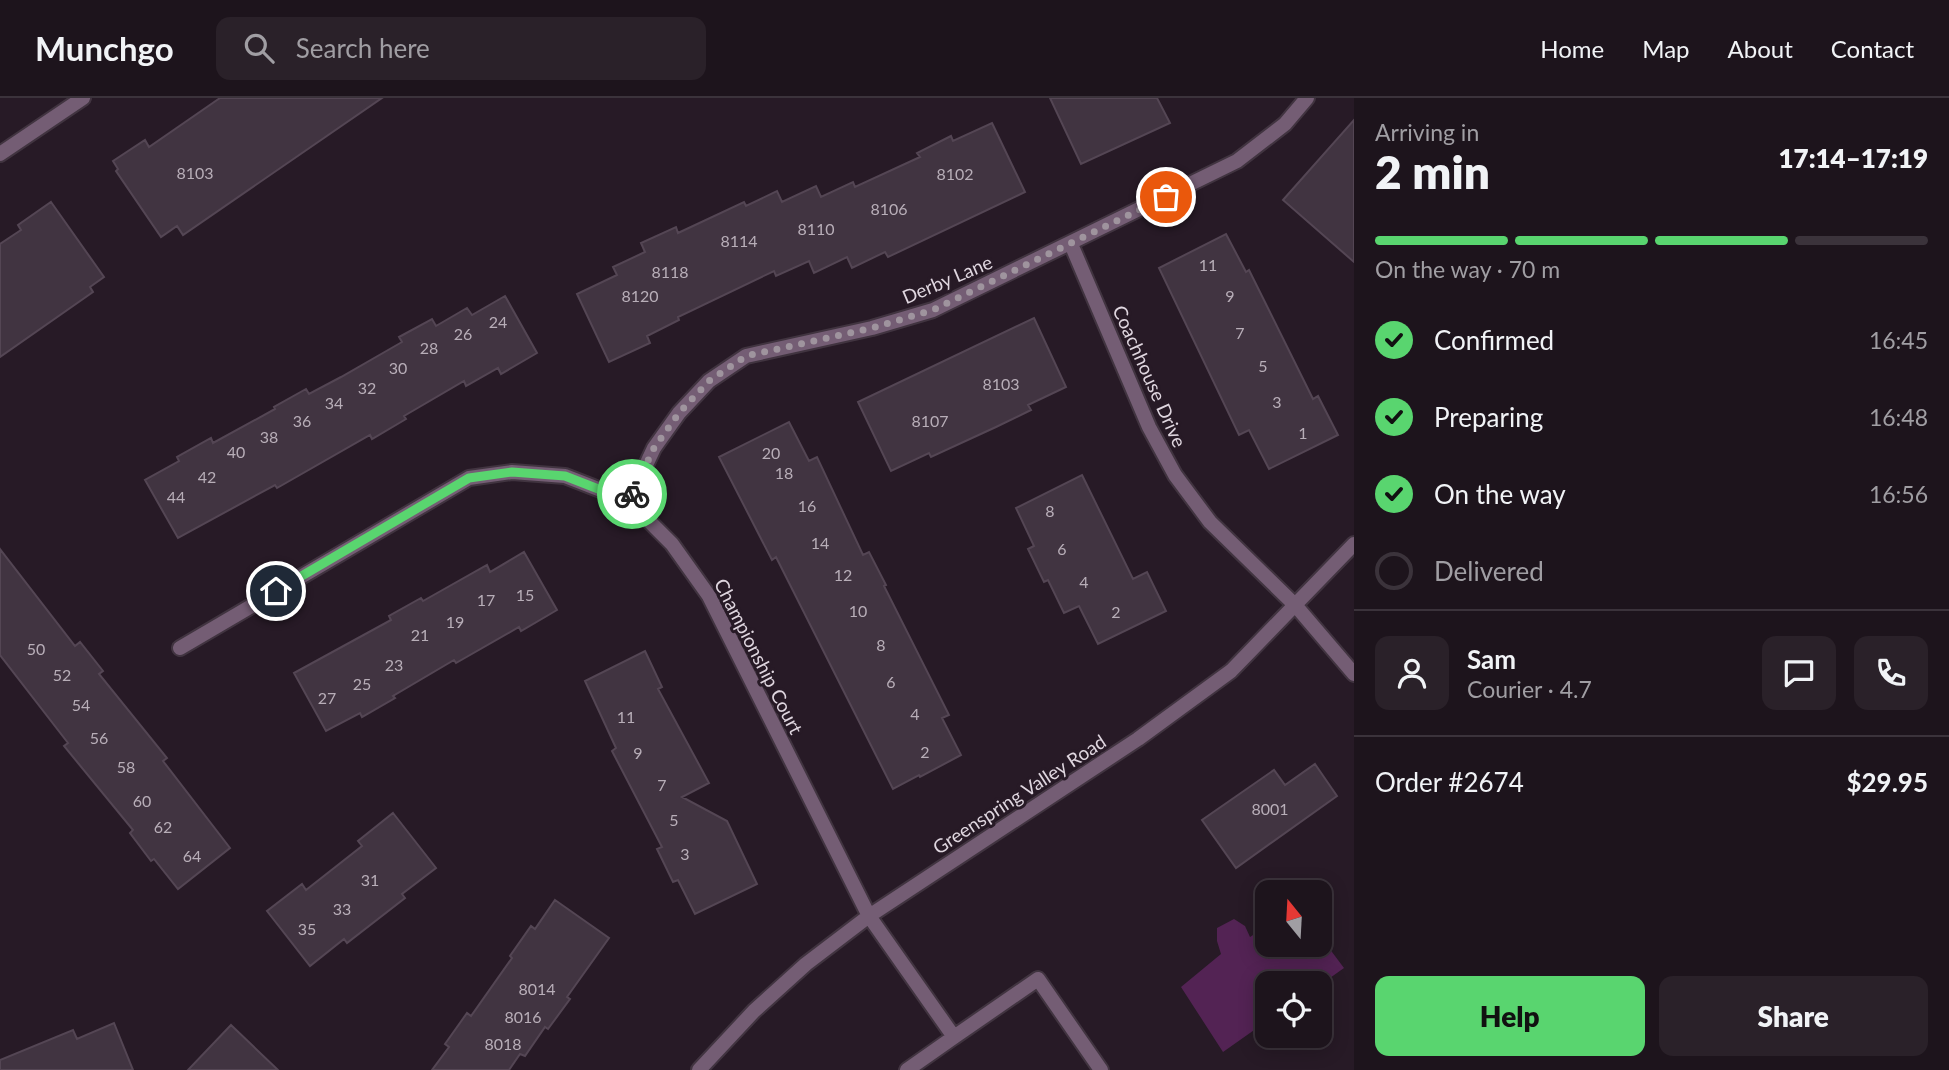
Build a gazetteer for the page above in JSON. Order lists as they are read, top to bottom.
{
  "streets": {
    "street": [
      "Derby Lane",
      "Coachhouse Drive",
      "Championship Court",
      "Greenspring Valley Road"
    ]
  },
  "crossings": [
    ["Derby Lane", "Coachhouse Drive"],
    ["Derby Lane", "Championship Court"],
    ["Coachhouse Drive", "Greenspring Valley Road"],
    ["Championship Court", "Greenspring Valley Road"]
  ],
  "house_numbers": [
    "8103",
    "8102",
    "8106",
    "8110",
    "8114",
    "11",
    "8118",
    "8120",
    "9",
    "24",
    "7",
    "26",
    "28",
    "5",
    "30",
    "8103",
    "32",
    "3",
    "34",
    "36",
    "8107",
    "1",
    "38",
    "40",
    "20",
    "18",
    "42",
    "44",
    "16",
    "8",
    "14",
    "6",
    "12",
    "4",
    "15",
    "17",
    "10",
    "2",
    "19",
    "21",
    "8",
    "50",
    "23",
    "52",
    "6",
    "25",
    "27",
    "54",
    "4",
    "11",
    "56",
    "2",
    "9",
    "58",
    "7",
    "60",
    "8001",
    "5",
    "62",
    "3",
    "64",
    "31",
    "33",
    "35",
    "8014",
    "8016",
    "8018"
  ],
  "north": "top",
  "page": {
    "header": "Munchgo",
    "search": "Search here",
    "nav": [
      "Home",
      "Map",
      "About",
      "Contact"
    ],
    "heading": ["2 min", "Arriving in", "17:14–17:19"],
    "panel": [
      "Sam",
      "Courier · 4.7",
      "Order #2674",
      "$29.95"
    ],
    "bar": "On the way · 70 m",
    "list": [
      ["Confirmed", "16:45"],
      ["Preparing", "16:48"],
      ["On the way", "16:56"],
      "Delivered"
    ],
    "buttons": ["Help", "Share"]
  }
}
